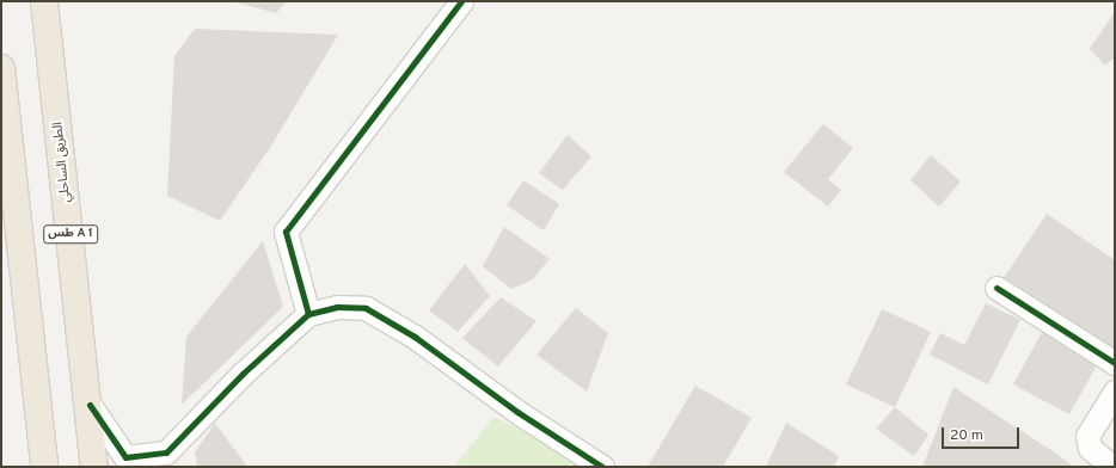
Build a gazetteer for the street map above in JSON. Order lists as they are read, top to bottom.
{
  "streets": {
    "highway": ["الطريق الساحلي", "طس A 1"]
  },
  "scale_bar": "20 m"
}
